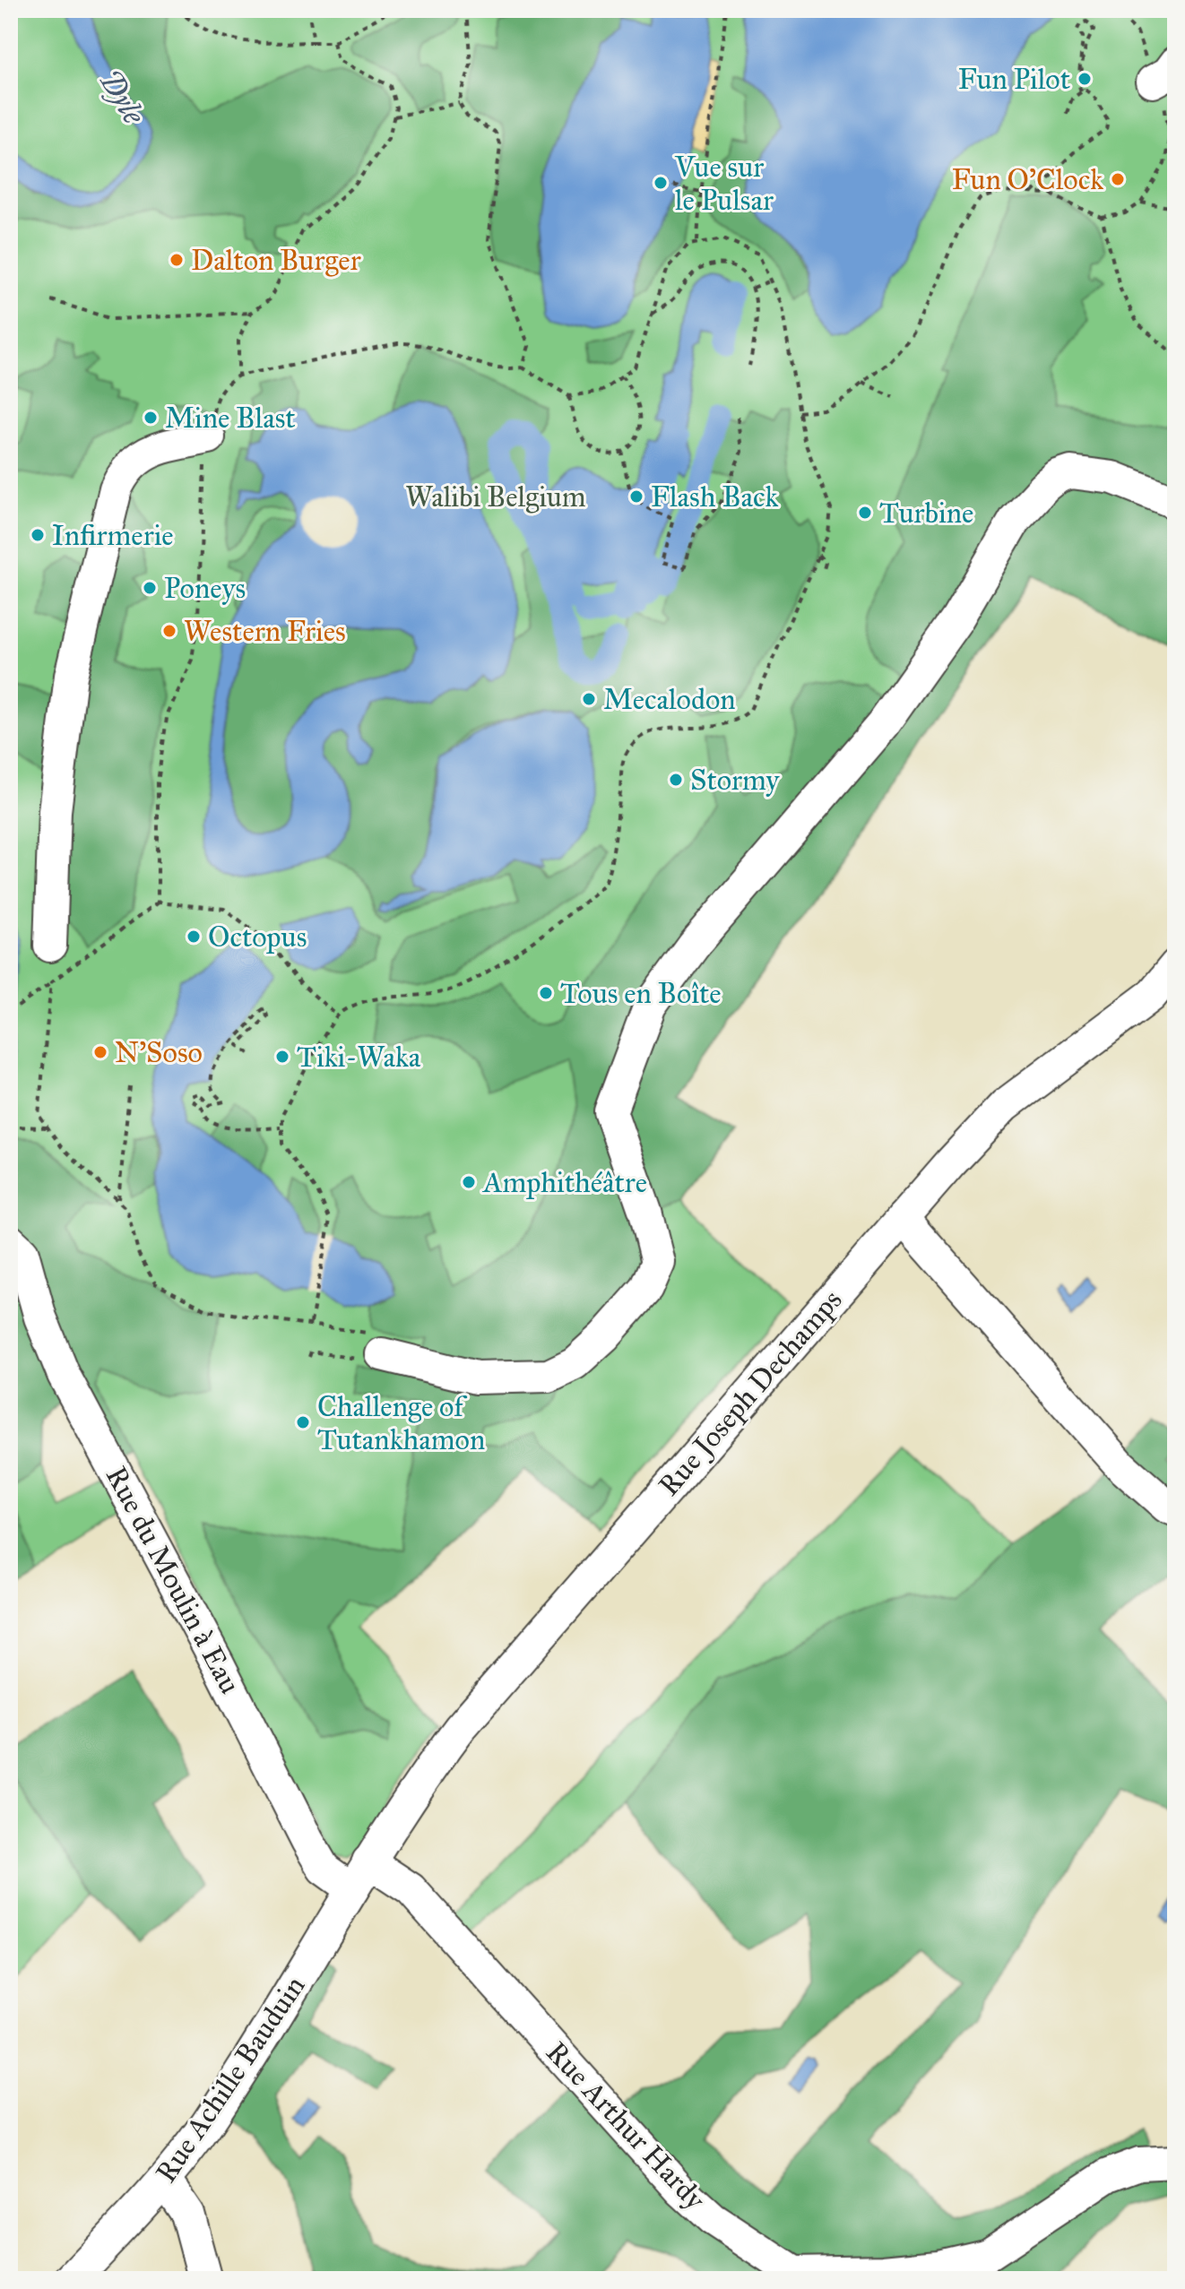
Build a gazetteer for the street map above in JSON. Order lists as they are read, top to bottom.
{
  "streets": {
    "street": [
      "Rue Joseph Dechamps",
      "Rue du Moulin à Eau",
      "Rue Achille Bauduin",
      "Rue Arthur Hardy"
    ]
  },
  "crossings": [
    ["Rue Joseph Dechamps", "Rue Achille Bauduin"],
    ["Rue Joseph Dechamps", "Rue Arthur Hardy"],
    ["Rue du Moulin à Eau", "Rue Achille Bauduin"],
    ["Rue Achille Bauduin", "Rue Arthur Hardy"]
  ],
  "water": ["Dyle"],
  "parks": ["Walibi Belgium"],
  "places": [
    "Fun Pilot",
    "Fun O'Clock",
    "Vue sur le Pulsar",
    "Dalton Burger",
    "Mine Blast",
    "Flash Back",
    "Turbine",
    "Infirmerie",
    "Poneys",
    "Western Fries",
    "Mecalodon",
    "Stormy",
    "Octopus",
    "Tous en Boîte",
    "N'Soso",
    "Tiki-Waka",
    "Amphithéâtre",
    "Challenge of Tutankhamon"
  ]
}
